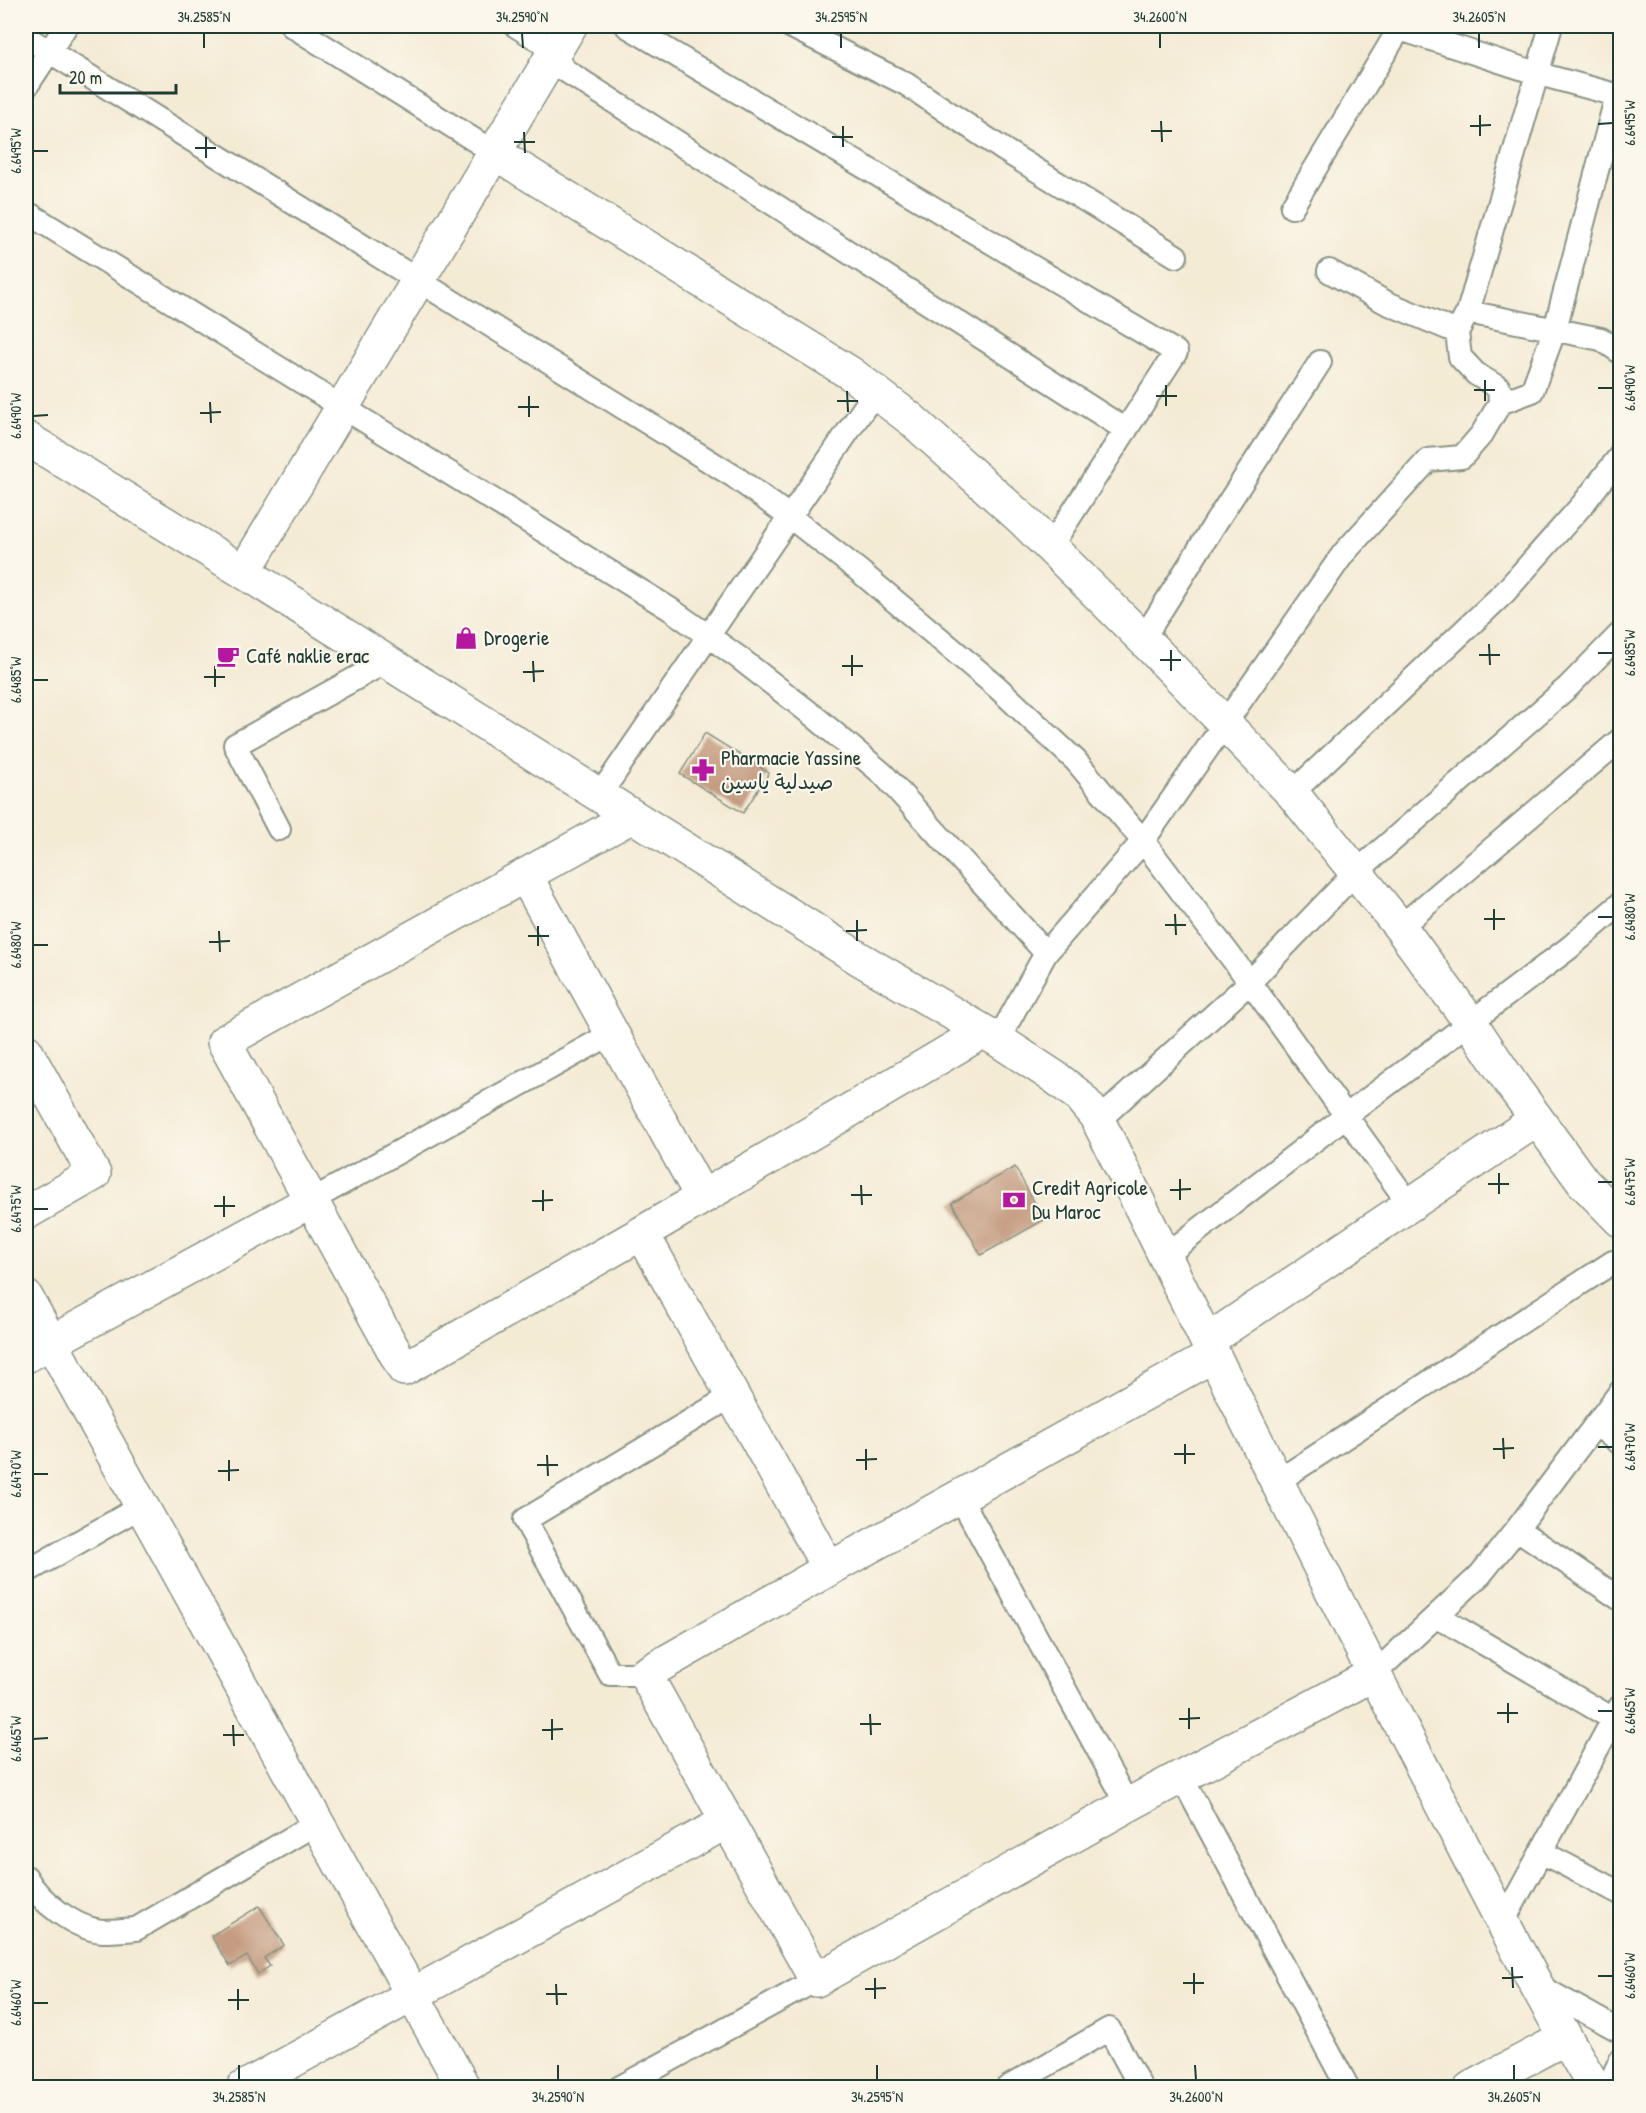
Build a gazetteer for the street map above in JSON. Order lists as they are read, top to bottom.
{
  "places": {
    "shop": ["Drogerie"],
    "cafe": ["Café naklie erac"],
    "pharmacy": ["Pharmacie Yassine صيدلية ياسين"],
    "bank": ["Credit Agricole Du Maroc"]
  },
  "scale_bar": "20 m",
  "coordinates": [
    "34.2585°N",
    "34.2590°N",
    "34.2595°N",
    "34.2600°N",
    "34.2605°N",
    "6.6495°W",
    "6.6490°W",
    "6.6485°W",
    "6.6480°W",
    "6.6475°W",
    "6.6470°W",
    "6.6465°W",
    "6.6460°W"
  ]
}
